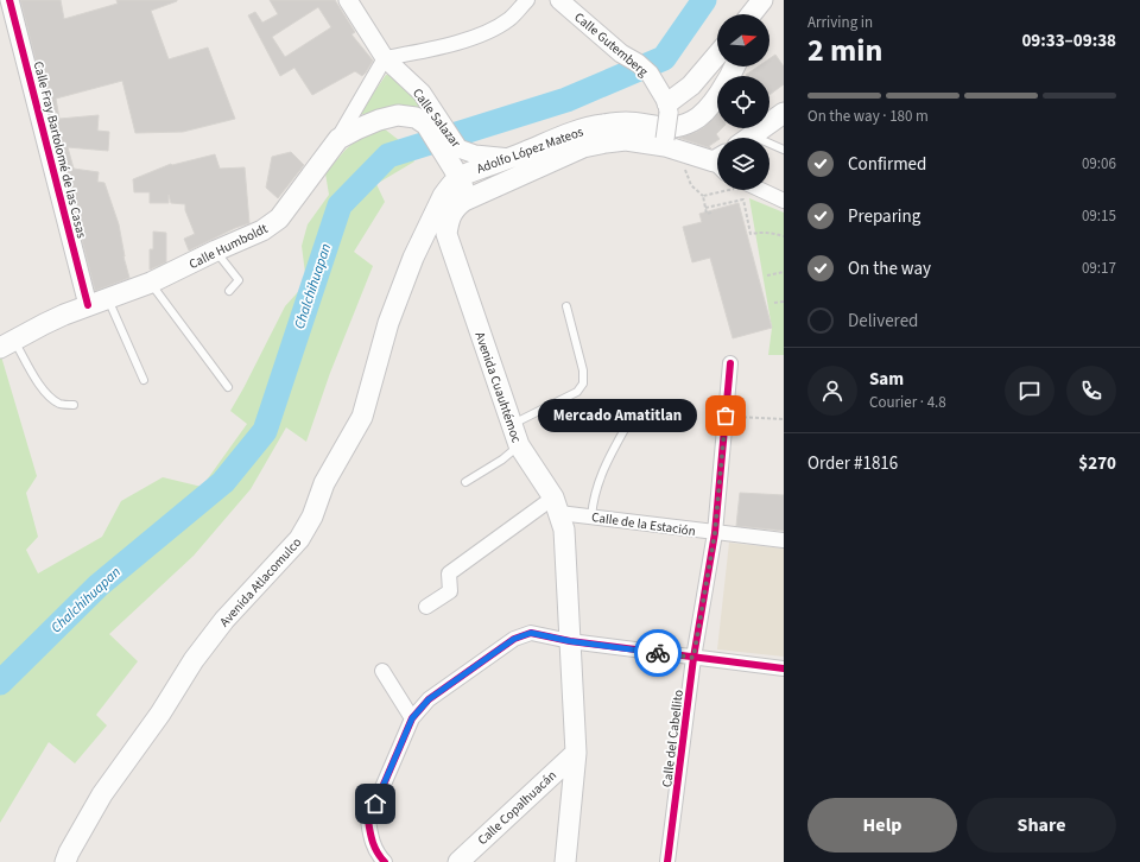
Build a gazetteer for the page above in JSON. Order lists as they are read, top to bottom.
{
  "streets": {
    "main road": [
      "Adolfo López Mateos",
      "Calle Humboldt",
      "Avenida Cuauhtémoc",
      "Avenida Atlacomulco",
      "Calle Copalhuacán"
    ],
    "street": [
      "Calle Gutemberg",
      "Calle Salazar",
      "Calle Fray Bartolomé de las Casas",
      "Calle de la Estación",
      "Calle del Cabellito"
    ]
  },
  "crossings": [
    ["Calle Salazar", "Adolfo López Mateos"],
    ["Calle Salazar", "Calle Humboldt"],
    ["Calle Fray Bartolomé de las Casas", "Calle Humboldt"],
    ["Adolfo López Mateos", "Avenida Atlacomulco"],
    ["Avenida Cuauhtémoc", "Calle de la Estación"],
    ["Avenida Cuauhtémoc", "Calle Copalhuacán"],
    ["Calle de la Estación", "Calle del Cabellito"]
  ],
  "water": ["Chalchihuapan"],
  "places": ["Mercado Amatitlan"],
  "north": "right",
  "page": {
    "heading": ["2 min", "Arriving in", "09:33–09:38"],
    "panel": [
      "Sam",
      "Courier · 4.8",
      "Order #1816",
      "$270"
    ],
    "bar": "On the way · 180 m",
    "list": [
      ["Confirmed", "09:06"],
      ["Preparing", "09:15"],
      ["On the way", "09:17"],
      "Delivered"
    ],
    "bubble": "Mercado Amatitlan",
    "buttons": ["Help", "Share"]
  }
}
